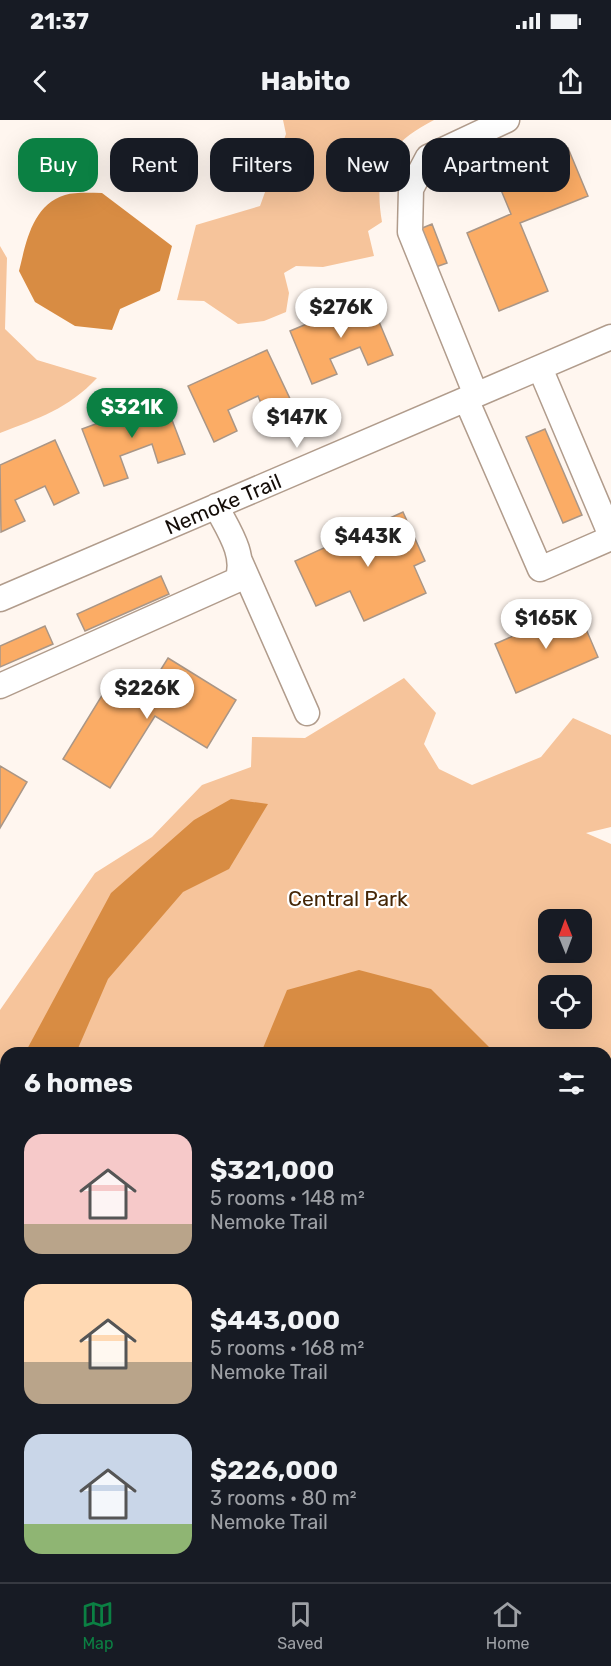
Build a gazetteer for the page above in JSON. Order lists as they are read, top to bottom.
{
  "streets": {
    "street": ["Nemoke Trail"]
  },
  "parks": ["Central Park"],
  "north": "top",
  "page": {
    "status": "21:37",
    "header": "Habito",
    "chip": [
      "Buy",
      "Rent",
      "Filters",
      "New",
      "Apartment"
    ],
    "price": [
      "$276K",
      "$321K",
      "$147K",
      "$443K",
      "$165K",
      "$226K"
    ],
    "heading": "6 homes",
    "list": [
      {
        "name": "$321,000",
        "note": "5 rooms · 148 m² · Nemoke Trail"
      },
      {
        "name": "$443,000",
        "note": "5 rooms · 168 m² · Nemoke Trail"
      },
      {
        "name": "$226,000",
        "note": "3 rooms · 80 m² · Nemoke Trail"
      }
    ],
    "tabs": ["Map", "Saved", "Home"]
  }
}
